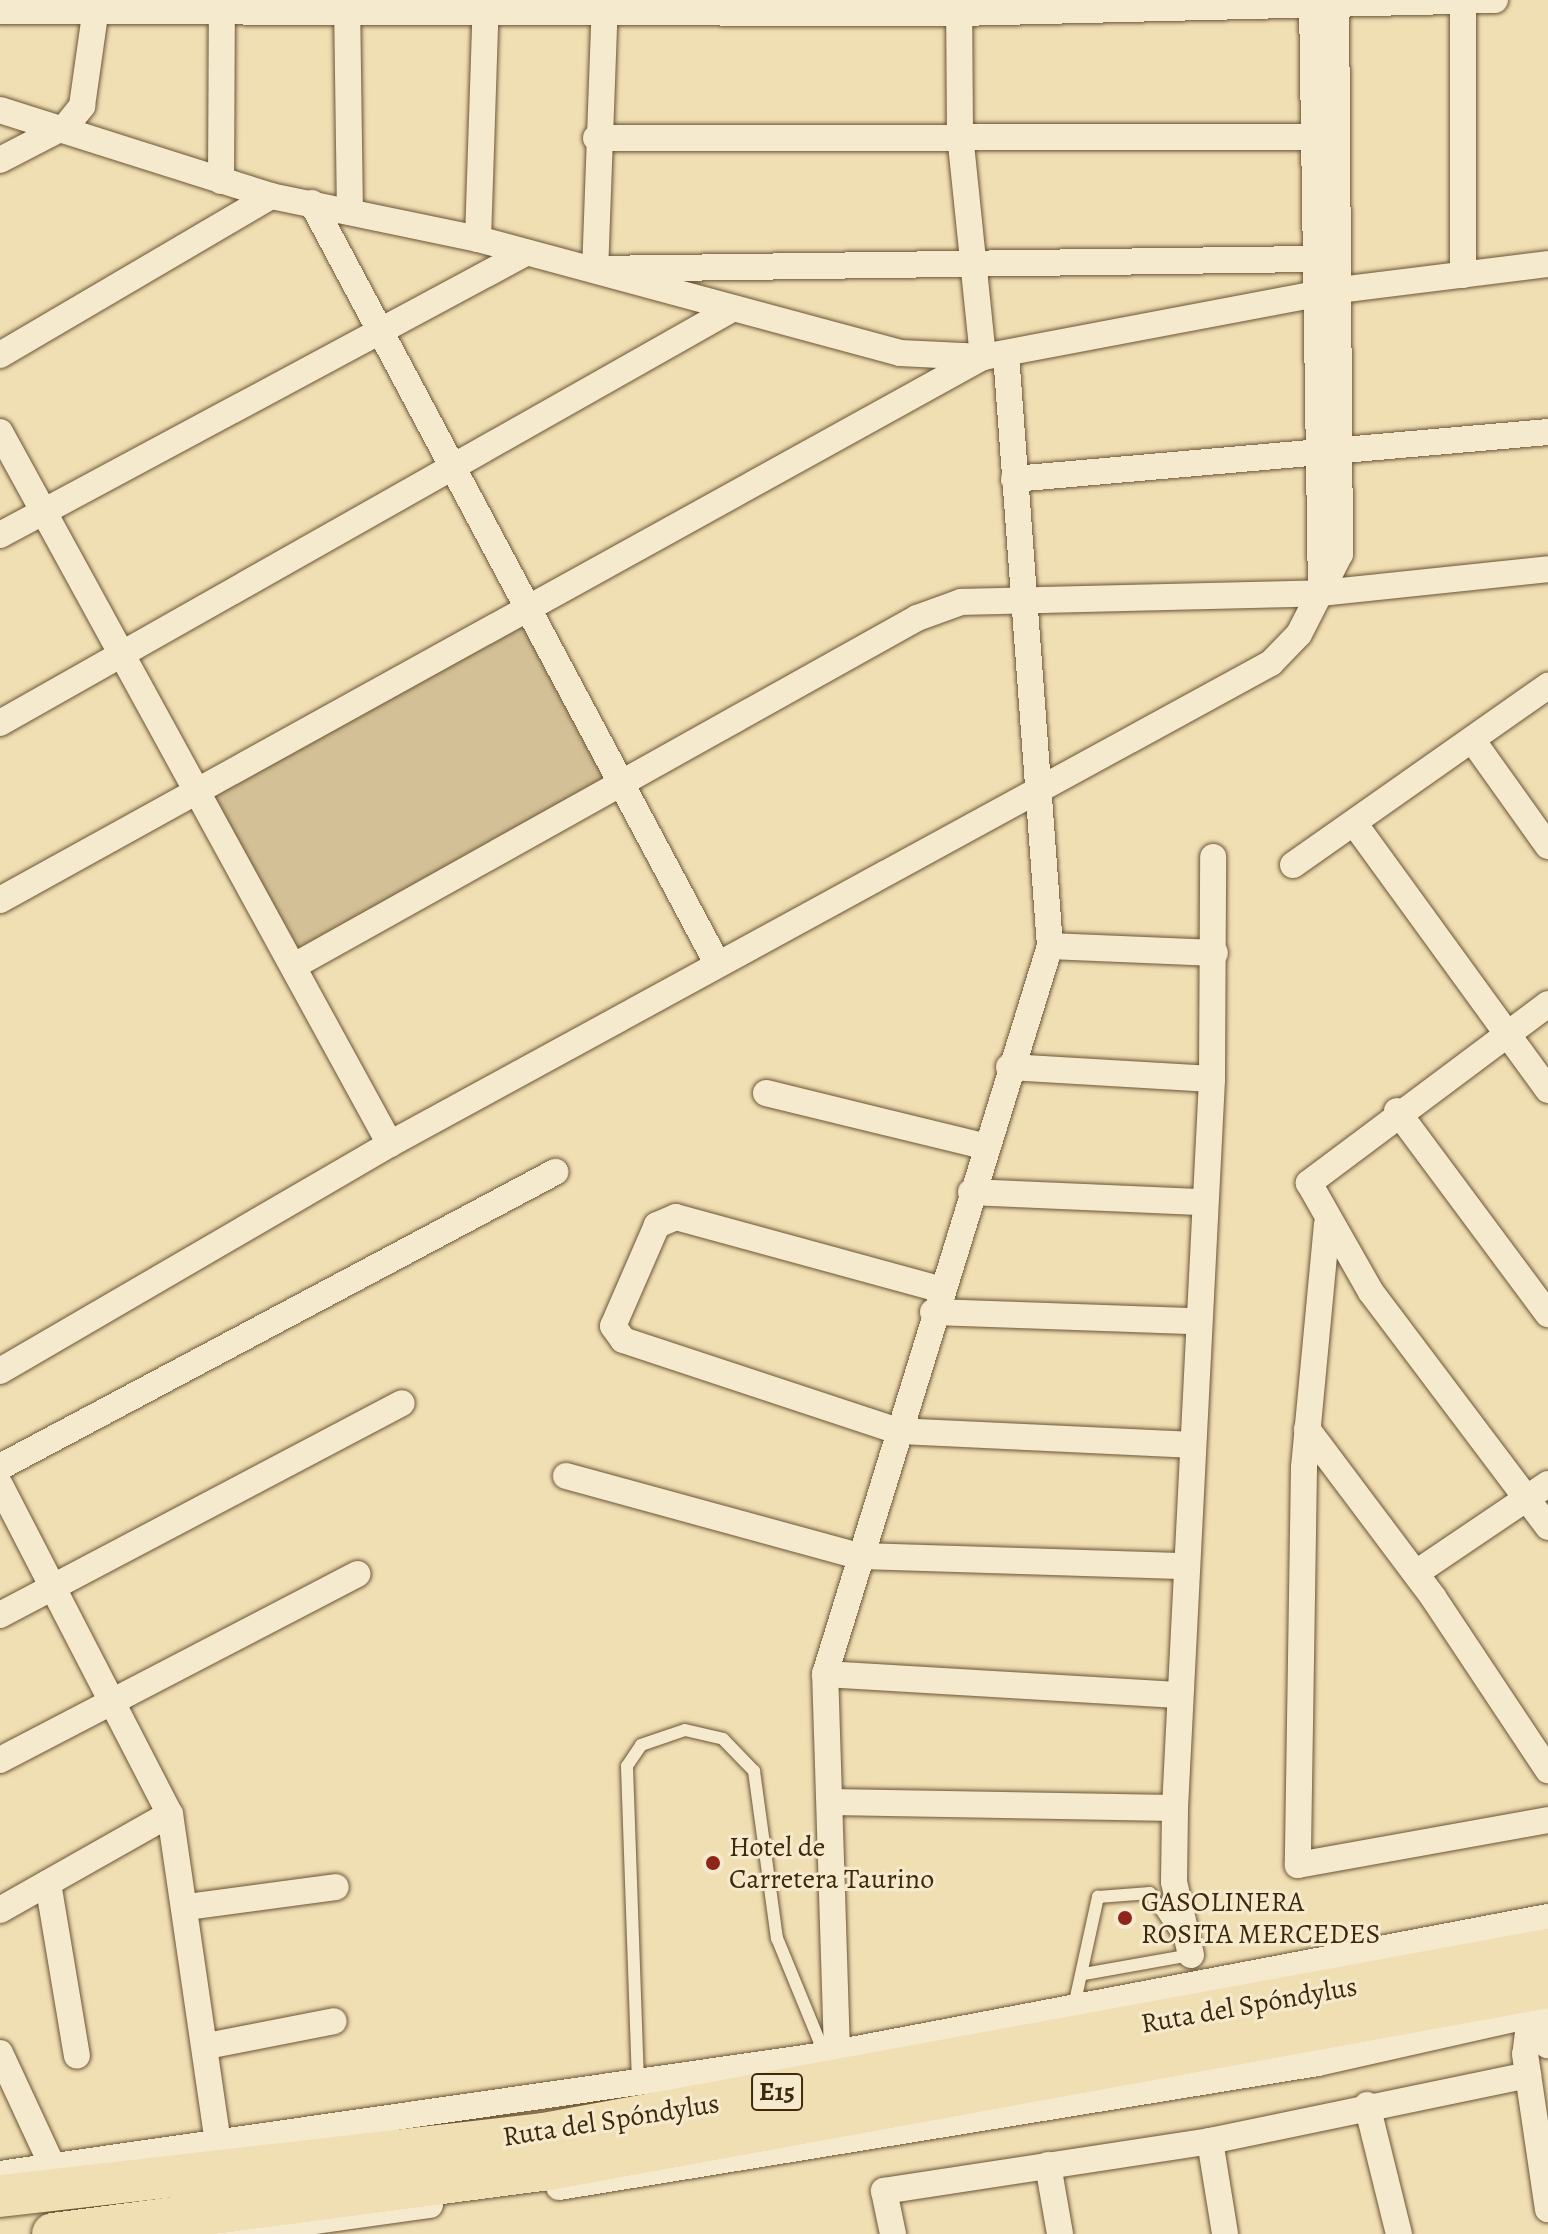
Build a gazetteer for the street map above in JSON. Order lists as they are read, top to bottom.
{
  "streets": {
    "highway": ["Ruta del Spóndylus", "E15"]
  },
  "places": ["Hotel de Carretera Taurino", "GASOLINERA ROSITA MERCEDES"]
}
